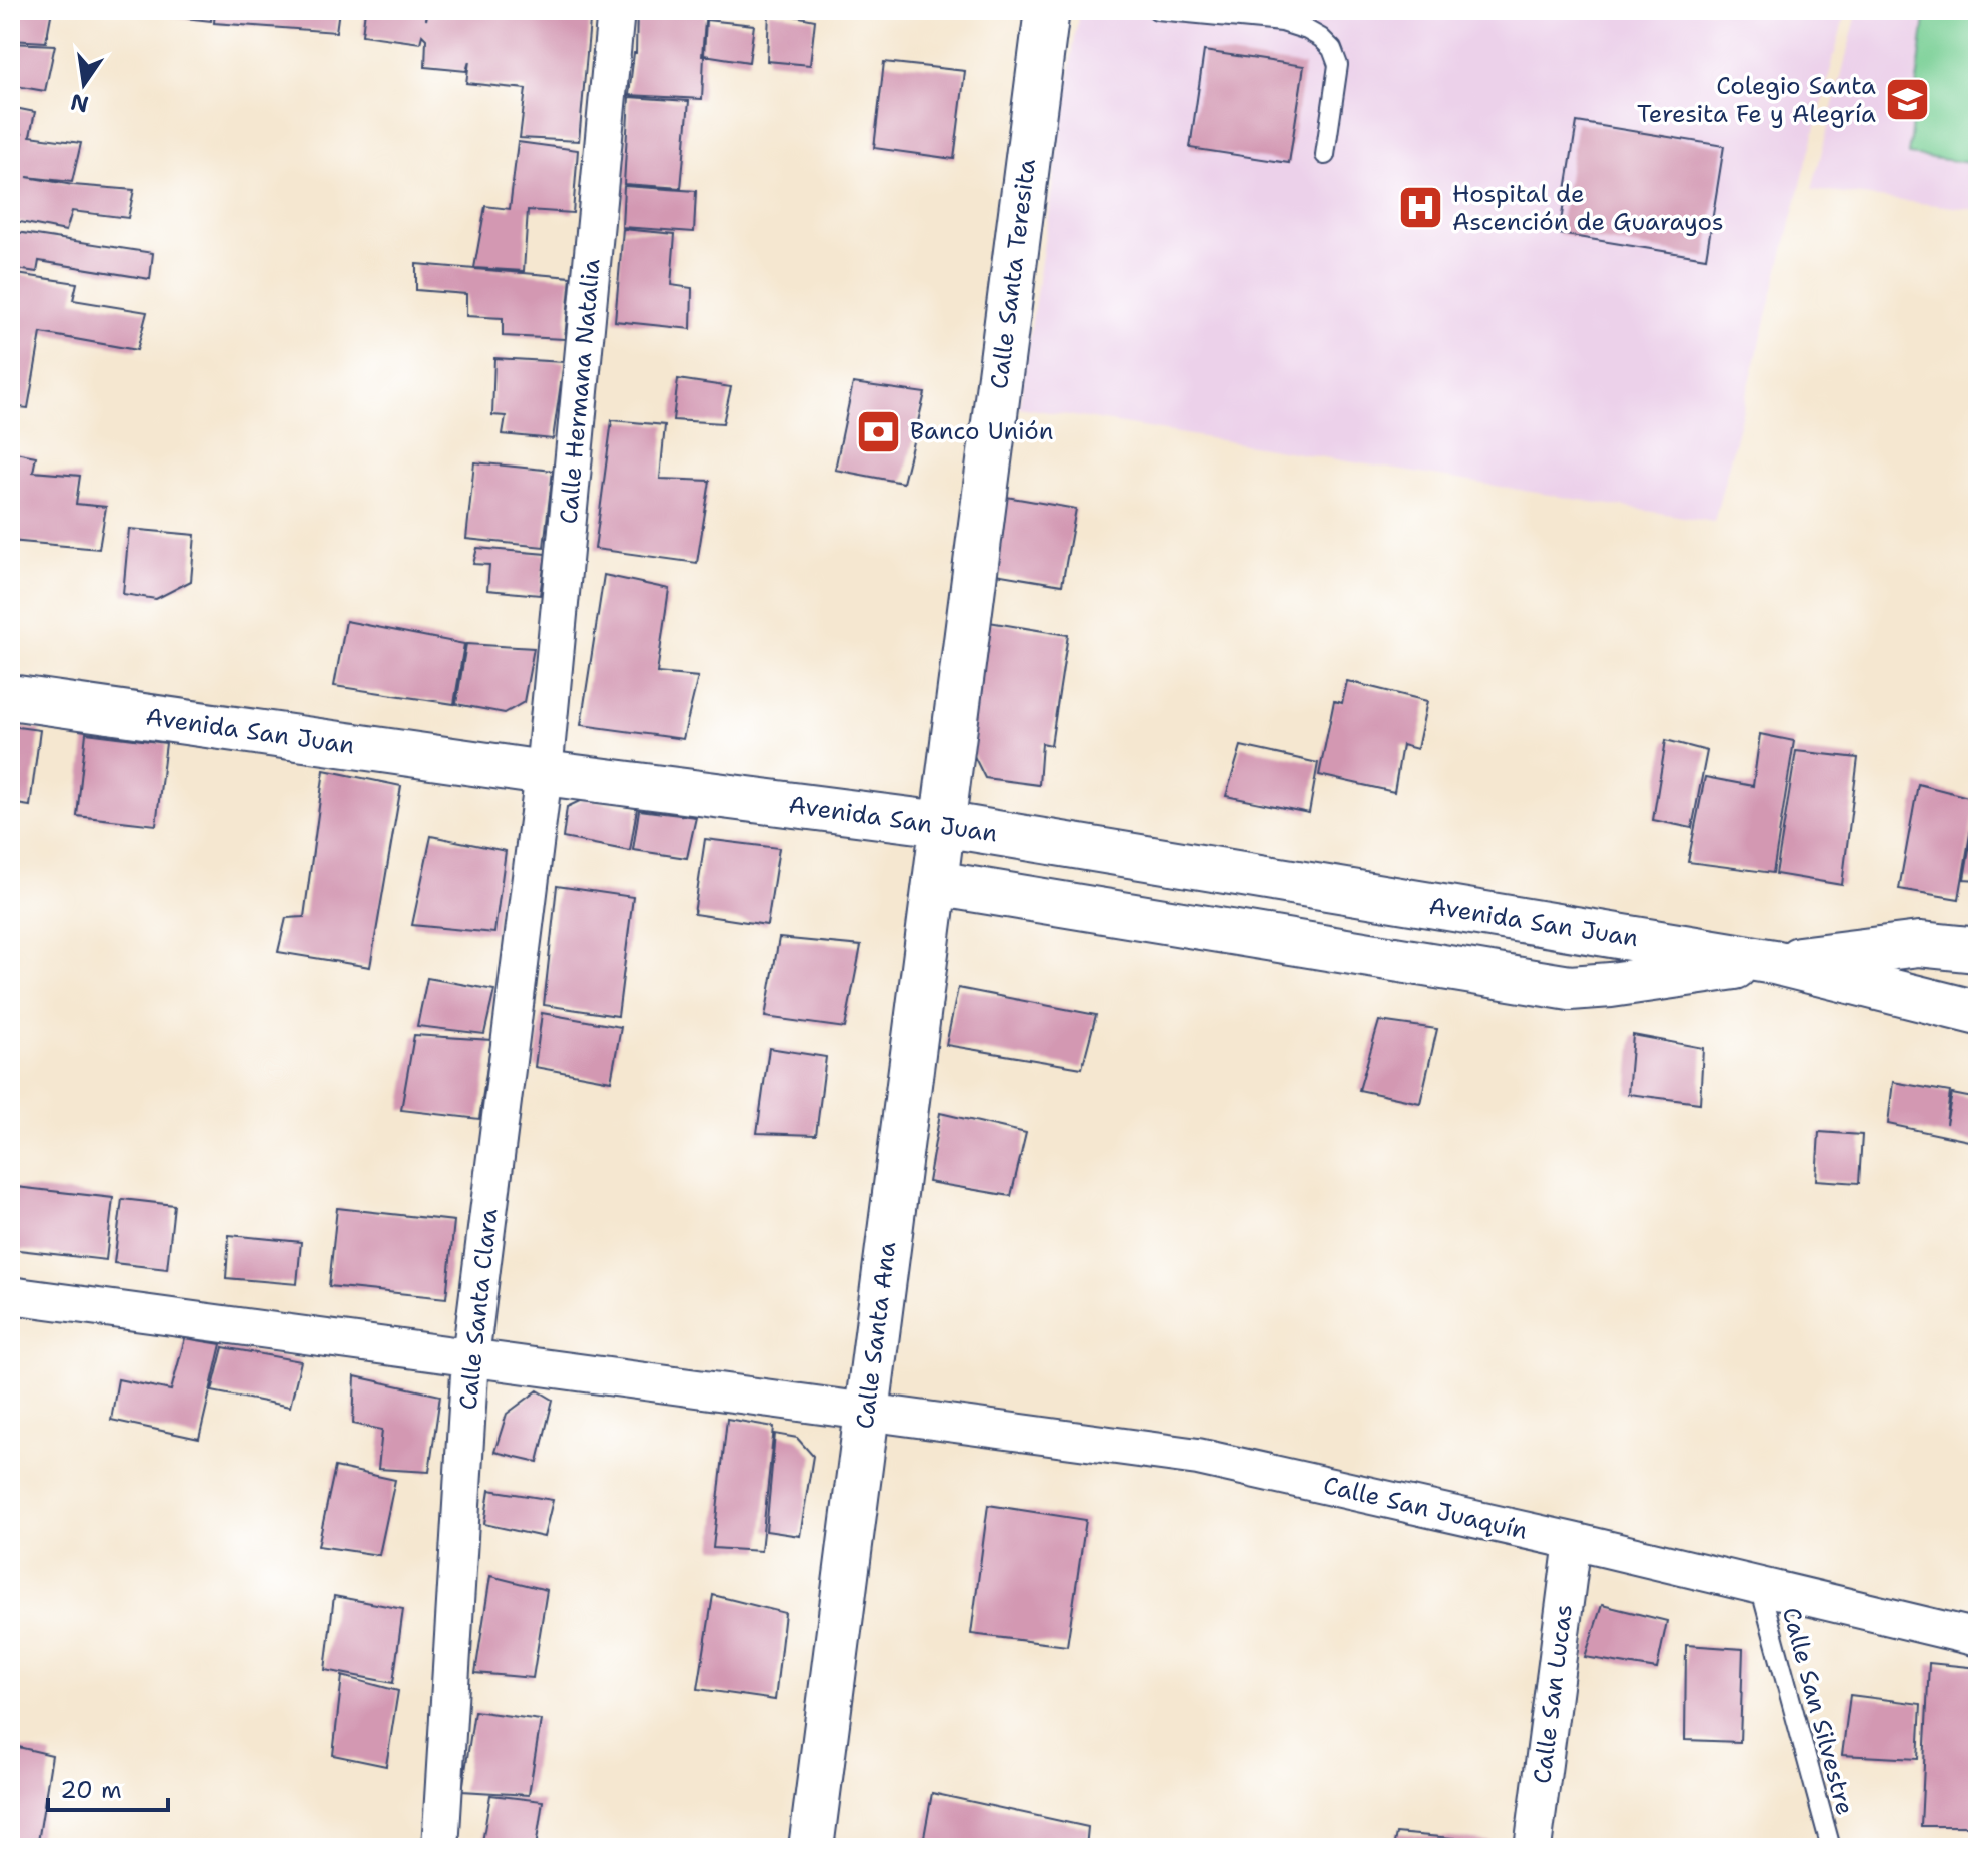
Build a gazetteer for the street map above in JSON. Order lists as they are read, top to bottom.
{
  "streets": {
    "street": [
      "Calle Santa Teresita",
      "Calle Hermana Natalia",
      "Avenida San Juan",
      "Calle Santa Clara",
      "Calle Santa Ana",
      "Calle San Juaquín",
      "Calle San Lucas"
    ],
    "lane": ["Calle San Silvestre"]
  },
  "crossings": [
    ["Calle Santa Teresita", "Avenida San Juan"],
    ["Calle Santa Teresita", "Calle Santa Ana"],
    ["Calle Hermana Natalia", "Avenida San Juan"],
    ["Calle Hermana Natalia", "Calle Santa Clara"],
    ["Avenida San Juan", "Calle Santa Clara"],
    ["Avenida San Juan", "Calle Santa Ana"],
    ["Calle Santa Clara", "Calle San Juaquín"],
    ["Calle Santa Ana", "Calle San Juaquín"],
    ["Calle San Juaquín", "Calle San Lucas"],
    ["Calle San Juaquín", "Calle San Silvestre"]
  ],
  "places": {
    "school or university": ["Colegio Santa Teresita Fe y Alegría"],
    "hospital": ["Hospital de Ascención de Guarayos"],
    "bank": ["Banco Unión"]
  },
  "scale_bar": "20 m",
  "north": "bottom"
}
